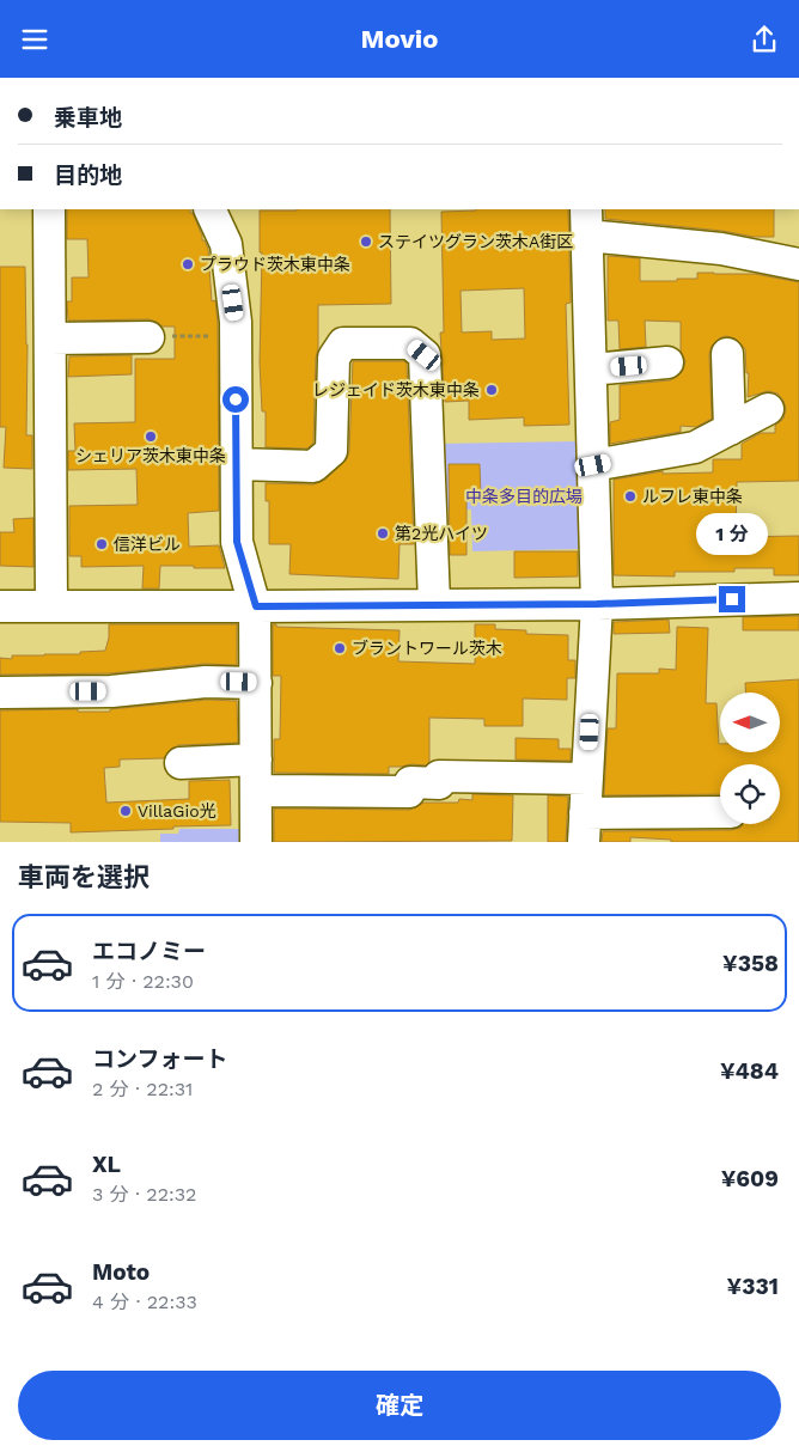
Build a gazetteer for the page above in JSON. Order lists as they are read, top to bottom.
{
  "parks": ["中条多目的広場"],
  "places": [
    "ステイツグラン茨木A街区",
    "プラウド茨木東中条",
    "レジェイド茨木東中条",
    "シェリア茨木東中条",
    "ルフレ東中条",
    "第2光ハイツ",
    "信洋ビル",
    "ブラントワール茨木",
    "VillaGio光"
  ],
  "north": "left",
  "page": {
    "header": "Movio",
    "banner": ["乗車地", "目的地"],
    "bubble": "1 分",
    "heading": "車両を選択",
    "list": [
      {
        "name": "エコノミー",
        "note": "1 分 · 22:30",
        "value": "¥358"
      },
      {
        "name": "コンフォート",
        "note": "2 分 · 22:31",
        "value": "¥484"
      },
      {
        "name": "XL",
        "note": "3 分 · 22:32",
        "value": "¥609"
      },
      {
        "name": "Moto",
        "note": "4 分 · 22:33",
        "value": "¥331"
      }
    ],
    "buttons": "確定"
  }
}
